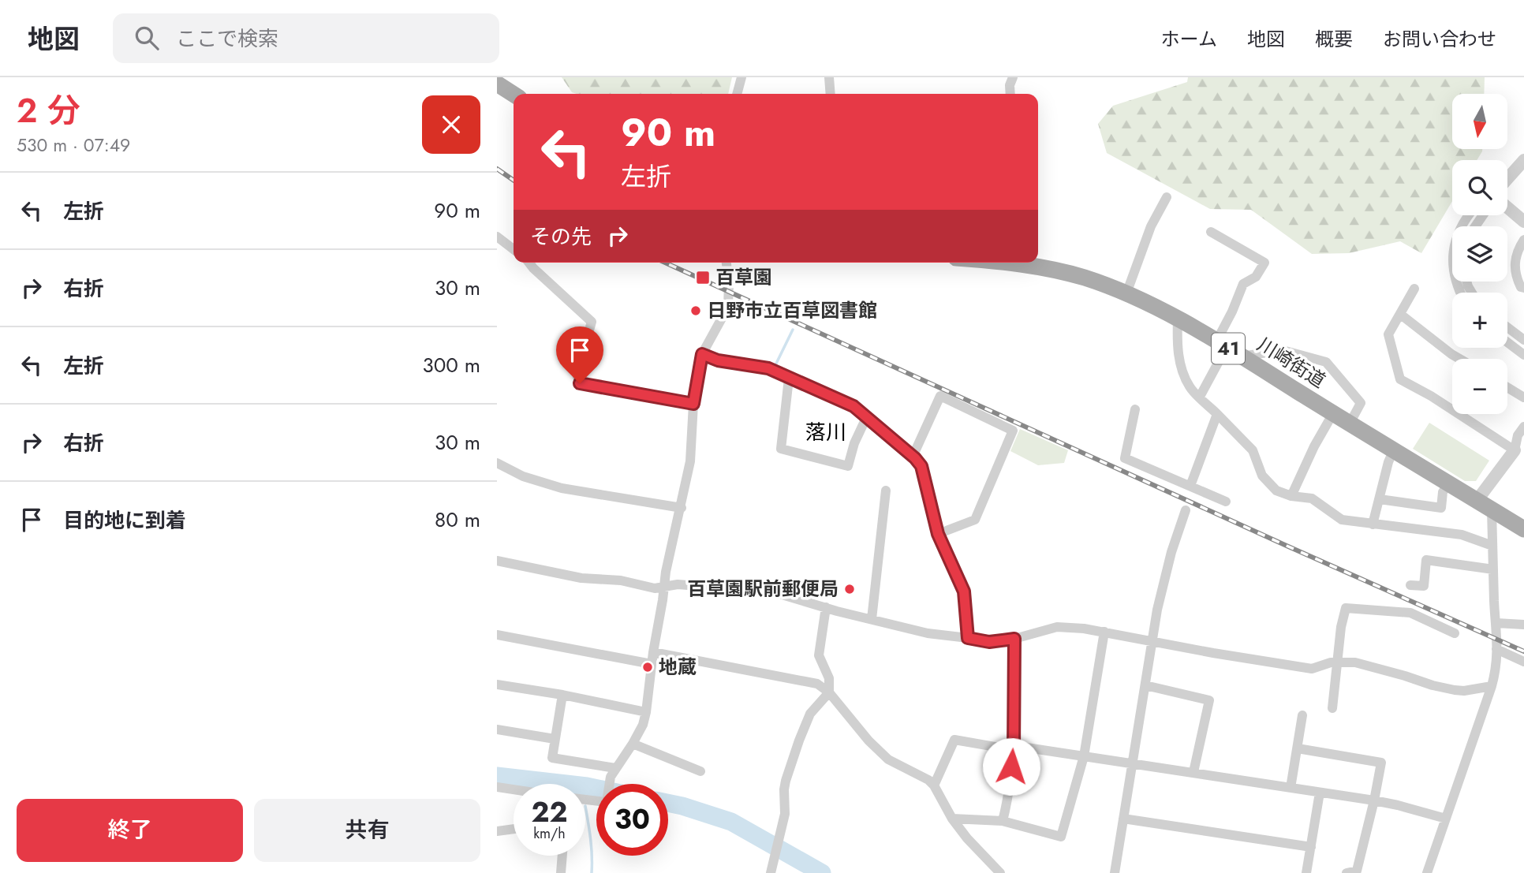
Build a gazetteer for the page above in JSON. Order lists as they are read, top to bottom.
{
  "streets": {
    "main road": ["41", "川崎街道"]
  },
  "districts": ["落川"],
  "places": {
    "transit": ["百草園"],
    "other": ["日野市立百草図書館", "百草園駅前郵便局", "地蔵"]
  },
  "north": "bottom",
  "page": {
    "header": "地図",
    "search": "ここで検索",
    "nav": [
      "ホーム",
      "地図",
      "概要",
      "お問い合わせ"
    ],
    "heading": ["2 分", "530 m · 07:49"],
    "map_buttons": ["+", "−"],
    "turn": ["90 m", "左折"],
    "list": [
      {
        "name": "左折",
        "value": "90 m"
      },
      {
        "name": "右折",
        "value": "30 m"
      },
      {
        "name": "左折",
        "value": "300 m"
      },
      {
        "name": "右折",
        "value": "30 m"
      },
      {
        "name": "目的地に到着",
        "value": "80 m"
      }
    ],
    "then": "その先",
    "speed": "22 km/h",
    "limit": "30",
    "buttons": ["終了", "共有"]
  }
}
